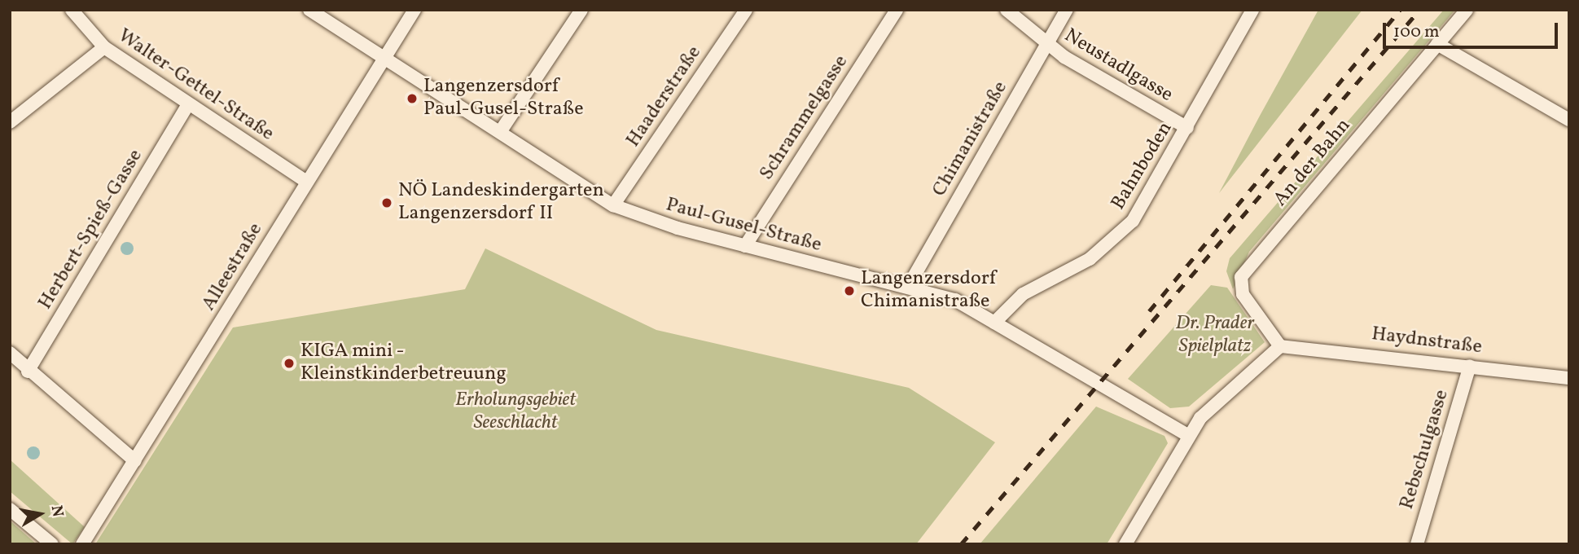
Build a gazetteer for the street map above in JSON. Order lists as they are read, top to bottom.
{
  "streets": {
    "street": [
      "Neustadlgasse",
      "Walter-Gettel-Straße",
      "Haaderstraße",
      "Schrammelgasse",
      "Chimanistraße",
      "An der Bahn",
      "Bahnboden",
      "Paul-Gusel-Straße",
      "Herbert-Spieß-Gasse",
      "Alleestraße",
      "Haydnstraße",
      "Rebschulgasse"
    ]
  },
  "crossings": [
    ["Neustadlgasse", "Chimanistraße"],
    ["Neustadlgasse", "Bahnboden"],
    ["Walter-Gettel-Straße", "Herbert-Spieß-Gasse"],
    ["Walter-Gettel-Straße", "Alleestraße"],
    ["Haaderstraße", "Paul-Gusel-Straße"],
    ["Schrammelgasse", "Paul-Gusel-Straße"],
    ["Chimanistraße", "Paul-Gusel-Straße"],
    ["An der Bahn", "Haydnstraße"],
    ["Bahnboden", "Paul-Gusel-Straße"],
    ["Paul-Gusel-Straße", "Alleestraße"],
    ["Haydnstraße", "Rebschulgasse"]
  ],
  "parks": ["Dr. Prader Spielplatz", "Erholungsgebiet Seeschlacht"],
  "places": [
    "Langenzersdorf Paul-Gusel-Straße",
    "NÖ Landeskindergarten Langenzersdorf II",
    "Langenzersdorf Chimanistraße",
    "KIGA mini - Kleinstkinderbetreuung"
  ],
  "scale_bar": "100 m",
  "north": "right"
}
